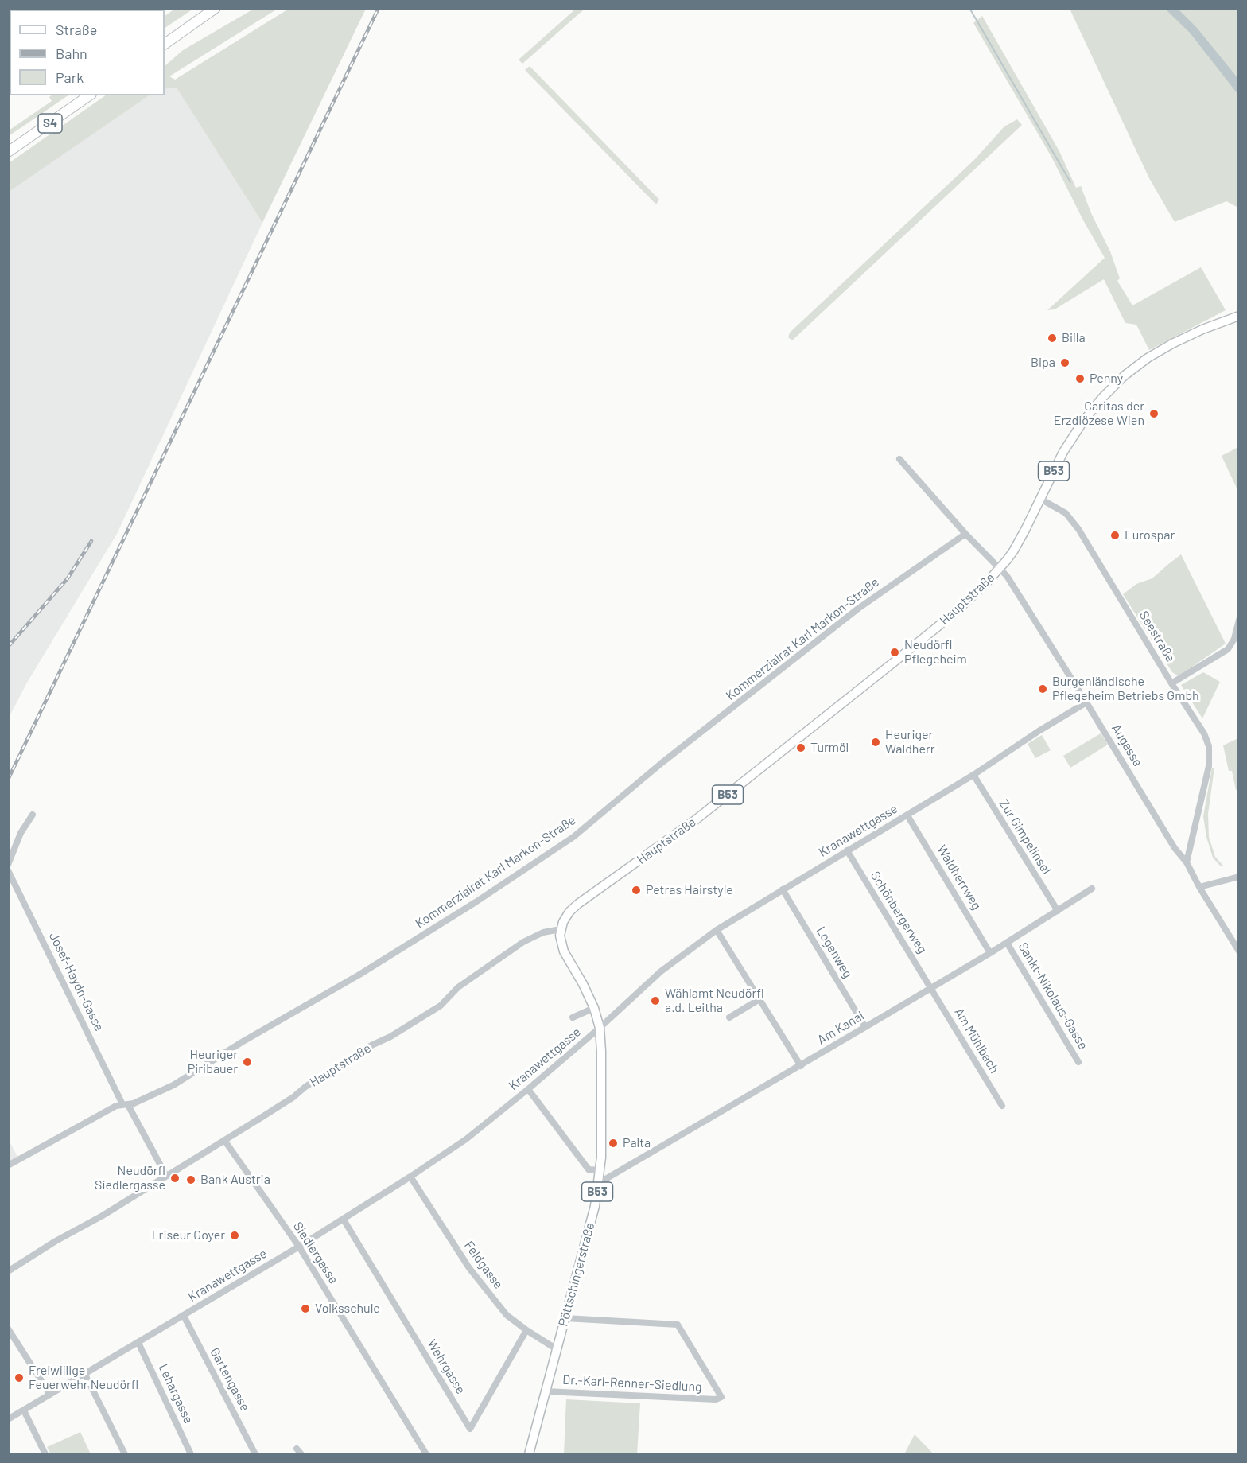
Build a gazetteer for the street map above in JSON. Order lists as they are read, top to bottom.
{
  "streets": {
    "highway": ["S4"],
    "main road": ["B53", "Hauptstraße", "Pöttschingerstraße"],
    "street": [
      "Seestraße",
      "Kommerzialrat Karl Markon-Straße",
      "Augasse",
      "Kranawettgasse",
      "Zur Gimpelinsel",
      "Waldherrweg",
      "Schönbergerweg",
      "Logenweg",
      "Josef-Haydn-Gasse",
      "Sankt-Nikolaus-Gasse",
      "Am Kanal",
      "Am Mühlbach",
      "Siedlergasse",
      "Feldgasse",
      "Wehrgasse",
      "Gartengasse",
      "Dr.-Karl-Renner-Siedlung",
      "Lehargasse"
    ]
  },
  "crossings": [
    ["Hauptstraße", "Seestraße"],
    ["Hauptstraße", "Augasse"],
    ["Hauptstraße", "Josef-Haydn-Gasse"],
    ["Hauptstraße", "Siedlergasse"],
    ["Hauptstraße", "Pöttschingerstraße"],
    ["Seestraße", "Augasse"],
    ["Kommerzialrat Karl Markon-Straße", "Josef-Haydn-Gasse"],
    ["Augasse", "Kranawettgasse"],
    ["Kranawettgasse", "Zur Gimpelinsel"],
    ["Kranawettgasse", "Waldherrweg"],
    ["Kranawettgasse", "Schönbergerweg"],
    ["Kranawettgasse", "Logenweg"],
    ["Kranawettgasse", "Siedlergasse"],
    ["Kranawettgasse", "Feldgasse"],
    ["Kranawettgasse", "Pöttschingerstraße"],
    ["Kranawettgasse", "Wehrgasse"],
    ["Kranawettgasse", "Gartengasse"],
    ["Kranawettgasse", "Lehargasse"],
    ["Zur Gimpelinsel", "Am Kanal"],
    ["Waldherrweg", "Am Kanal"],
    ["Schönbergerweg", "Am Kanal"],
    ["Schönbergerweg", "Am Mühlbach"],
    ["Logenweg", "Am Kanal"],
    ["Sankt-Nikolaus-Gasse", "Am Kanal"],
    ["Am Kanal", "Am Mühlbach"],
    ["Am Kanal", "Pöttschingerstraße"],
    ["Feldgasse", "Pöttschingerstraße"],
    ["Feldgasse", "Wehrgasse"],
    ["Pöttschingerstraße", "Dr.-Karl-Renner-Siedlung"]
  ],
  "places": [
    "Billa",
    "Bipa",
    "Penny",
    "Caritas der Erzdiözese Wien",
    "Eurospar",
    "Neudörfl Pflegeheim",
    "Burgenländische Pflegeheim Betriebs Gmbh",
    "Heuriger Waldherr",
    "Turmöl",
    "Petras Hairstyle",
    "Wählamt Neudörfl a.d. Leitha",
    "Heuriger Piribauer",
    "Palta",
    "Neudörfl Siedlergasse",
    "Bank Austria",
    "Friseur Goyer",
    "Volksschule",
    "Freiwillige Feuerwehr Neudörfl"
  ],
  "legend": ["Straße", "Bahn", "Park"]
}
